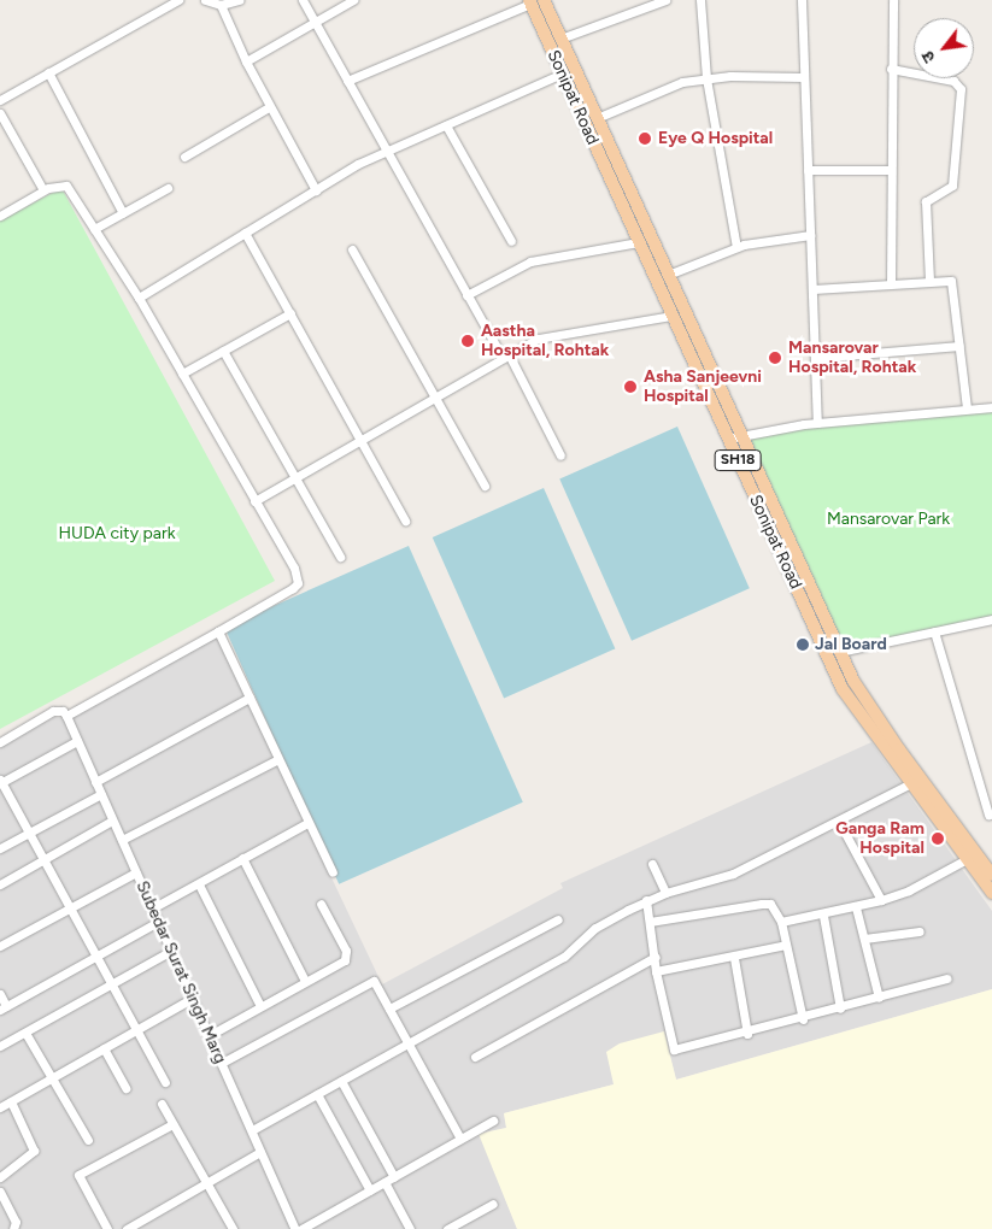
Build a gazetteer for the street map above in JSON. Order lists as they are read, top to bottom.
{
  "streets": {
    "main road": ["Sonipat Road", "SH18"],
    "street": ["Subedar Surat Singh Marg"]
  },
  "parks": ["Mansarovar Park", "HUDA city park"],
  "places": [
    "Eye Q Hospital",
    "Aastha Hospital, Rohtak",
    "Mansarovar Hospital, Rohtak",
    "Asha Sanjeevni Hospital",
    "Jal Board",
    "Ganga Ram Hospital"
  ],
  "north": "bottom left"
}
